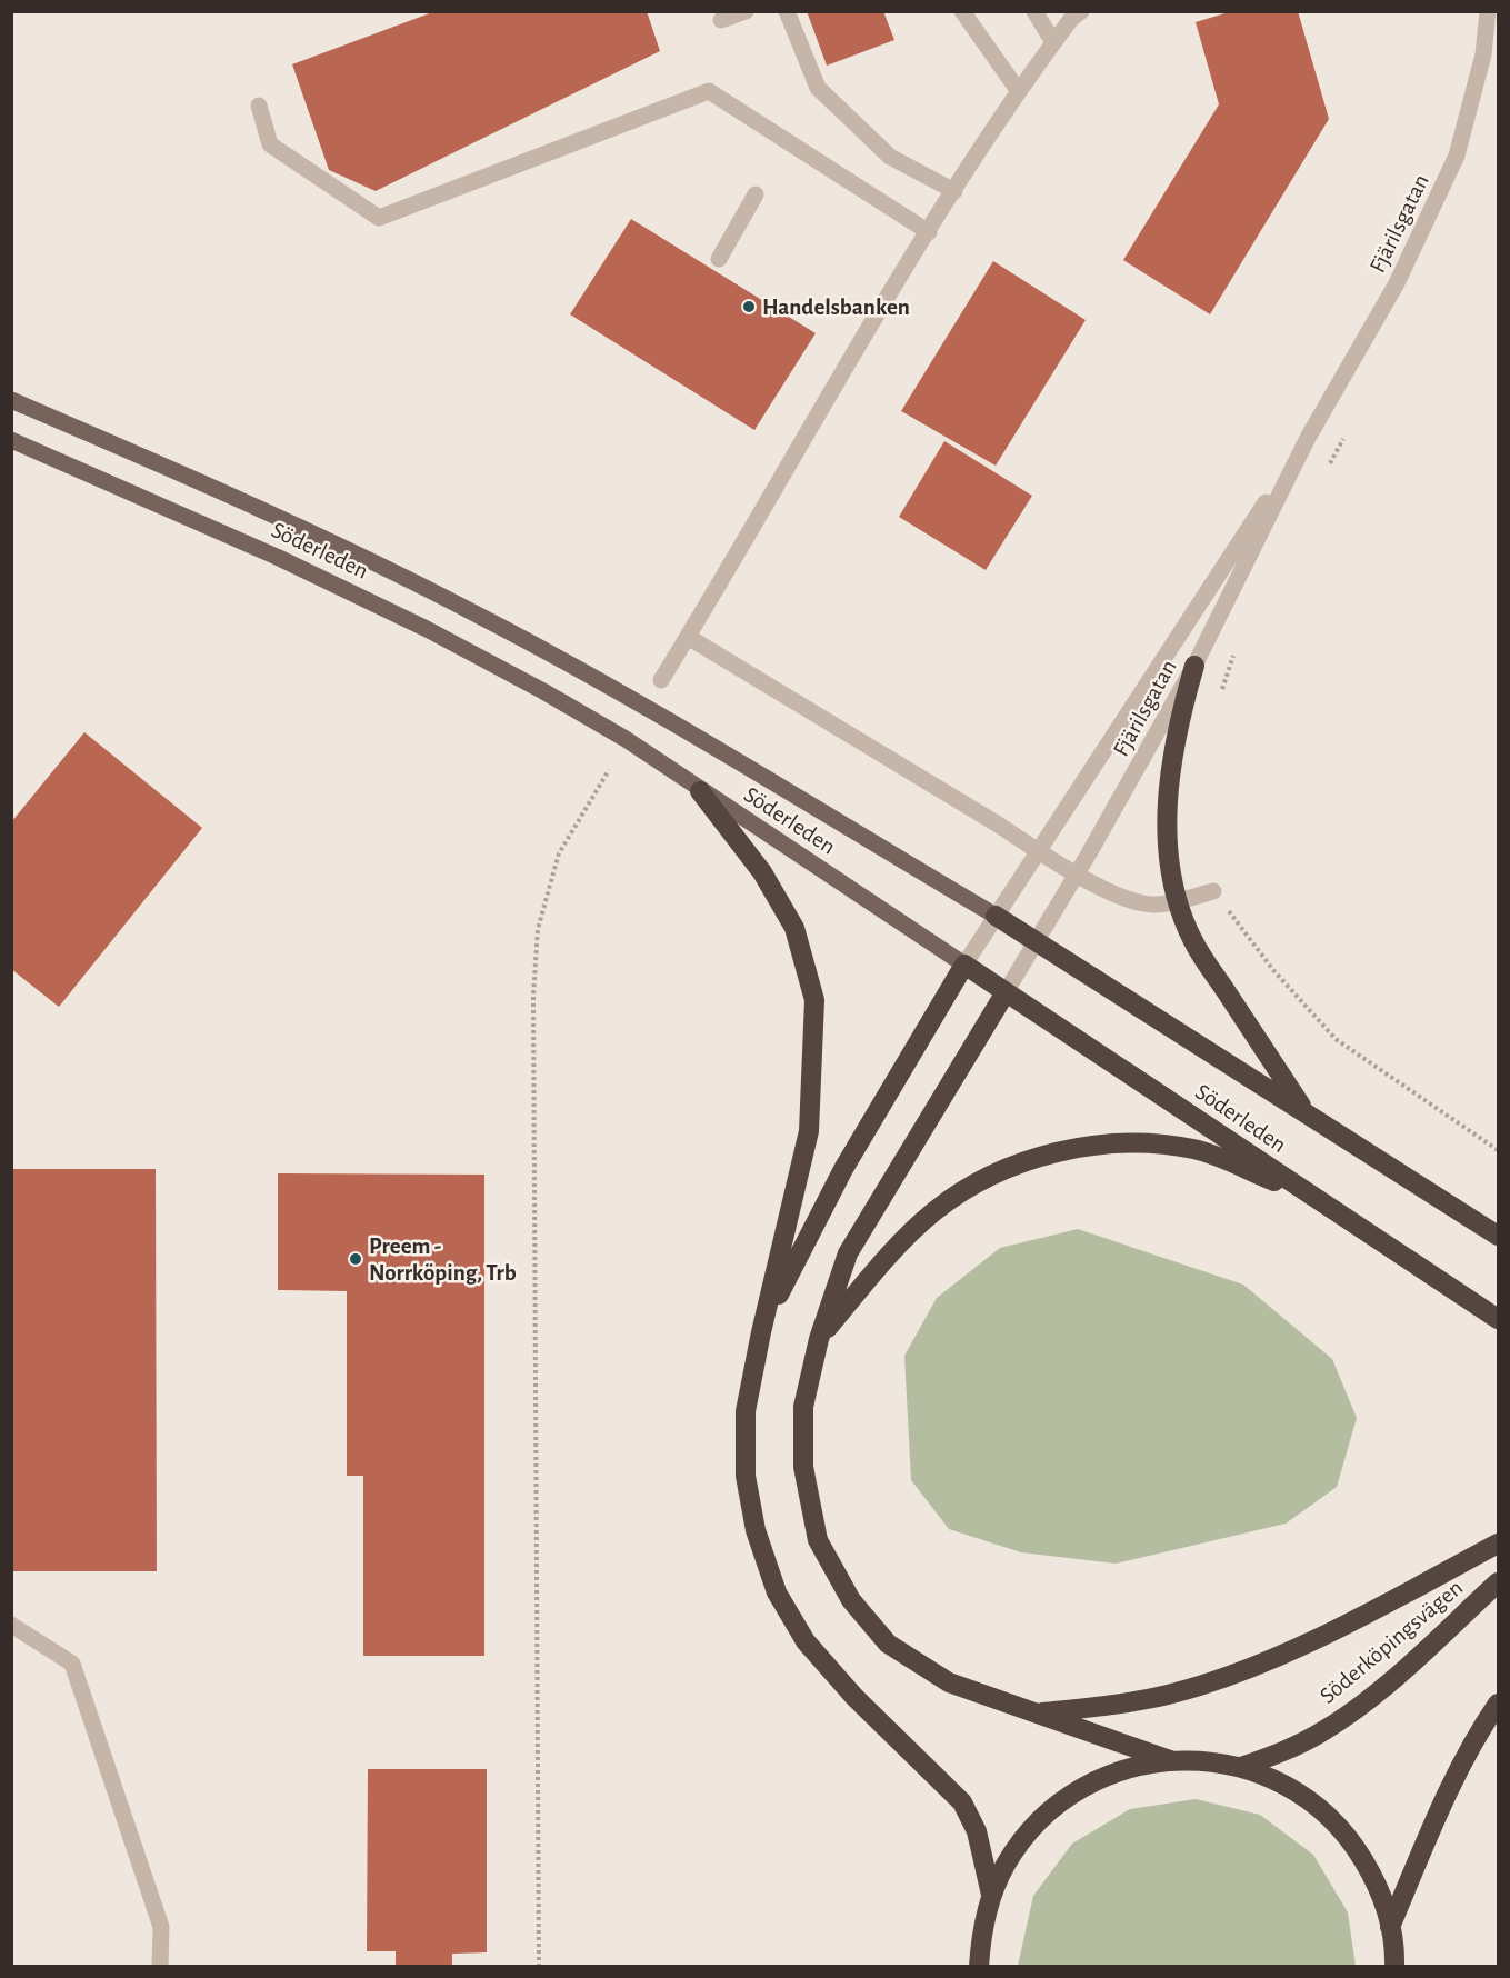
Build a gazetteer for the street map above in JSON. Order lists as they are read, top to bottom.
{
  "streets": {
    "highway": ["Söderleden", "Söderköpingsvägen"],
    "street": ["Fjärilsgatan"]
  },
  "crossings": [
    ["Fjärilsgatan", "Söderleden"]
  ],
  "places": ["Handelsbanken", "Preem - Norrköping, Trb"]
}
